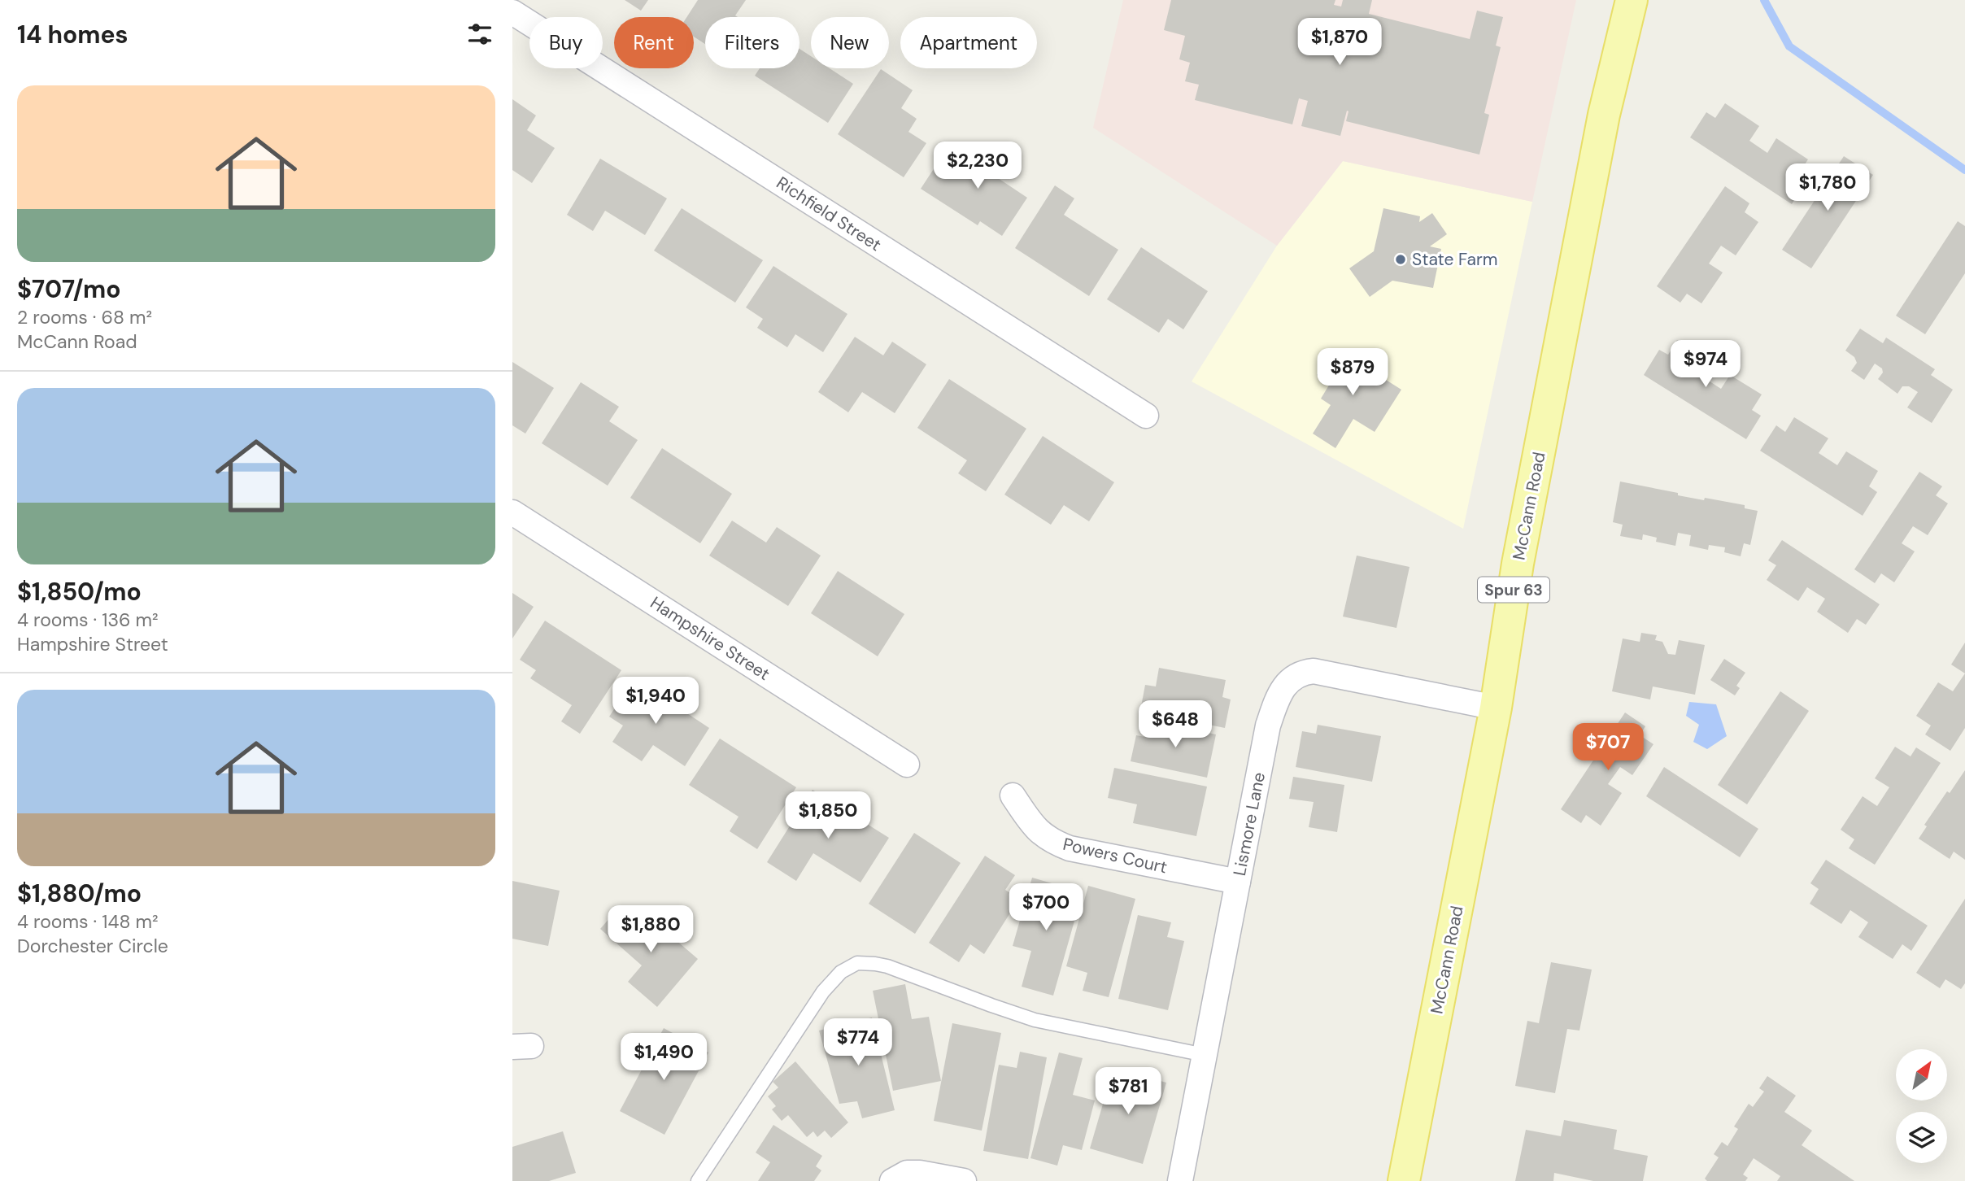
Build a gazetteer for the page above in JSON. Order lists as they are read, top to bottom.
{
  "streets": {
    "main road": ["McCann Road", "Spur 63"],
    "street": [
      "Richfield Street",
      "Hampshire Street",
      "Lismore Lane",
      "Powers Court"
    ]
  },
  "crossings": [
    ["McCann Road", "Lismore Lane"],
    ["Lismore Lane", "Powers Court"]
  ],
  "places": ["State Farm"],
  "north": "top right",
  "page": {
    "heading": "14 homes",
    "chip": [
      "Buy",
      "Rent",
      "Filters",
      "New",
      "Apartment"
    ],
    "price": [
      "$1,870",
      "$2,230",
      "$1,780",
      "$974",
      "$879",
      "$1,940",
      "$648",
      "$707",
      "$1,850",
      "$700",
      "$1,880",
      "$774",
      "$1,490",
      "$781"
    ],
    "list": [
      {
        "name": "$707/mo",
        "note": "2 rooms · 68 m² · McCann Road"
      },
      {
        "name": "$1,850/mo",
        "note": "4 rooms · 136 m² · Hampshire Street"
      },
      {
        "name": "$1,880/mo",
        "note": "4 rooms · 148 m² · Dorchester Circle"
      }
    ]
  }
}
